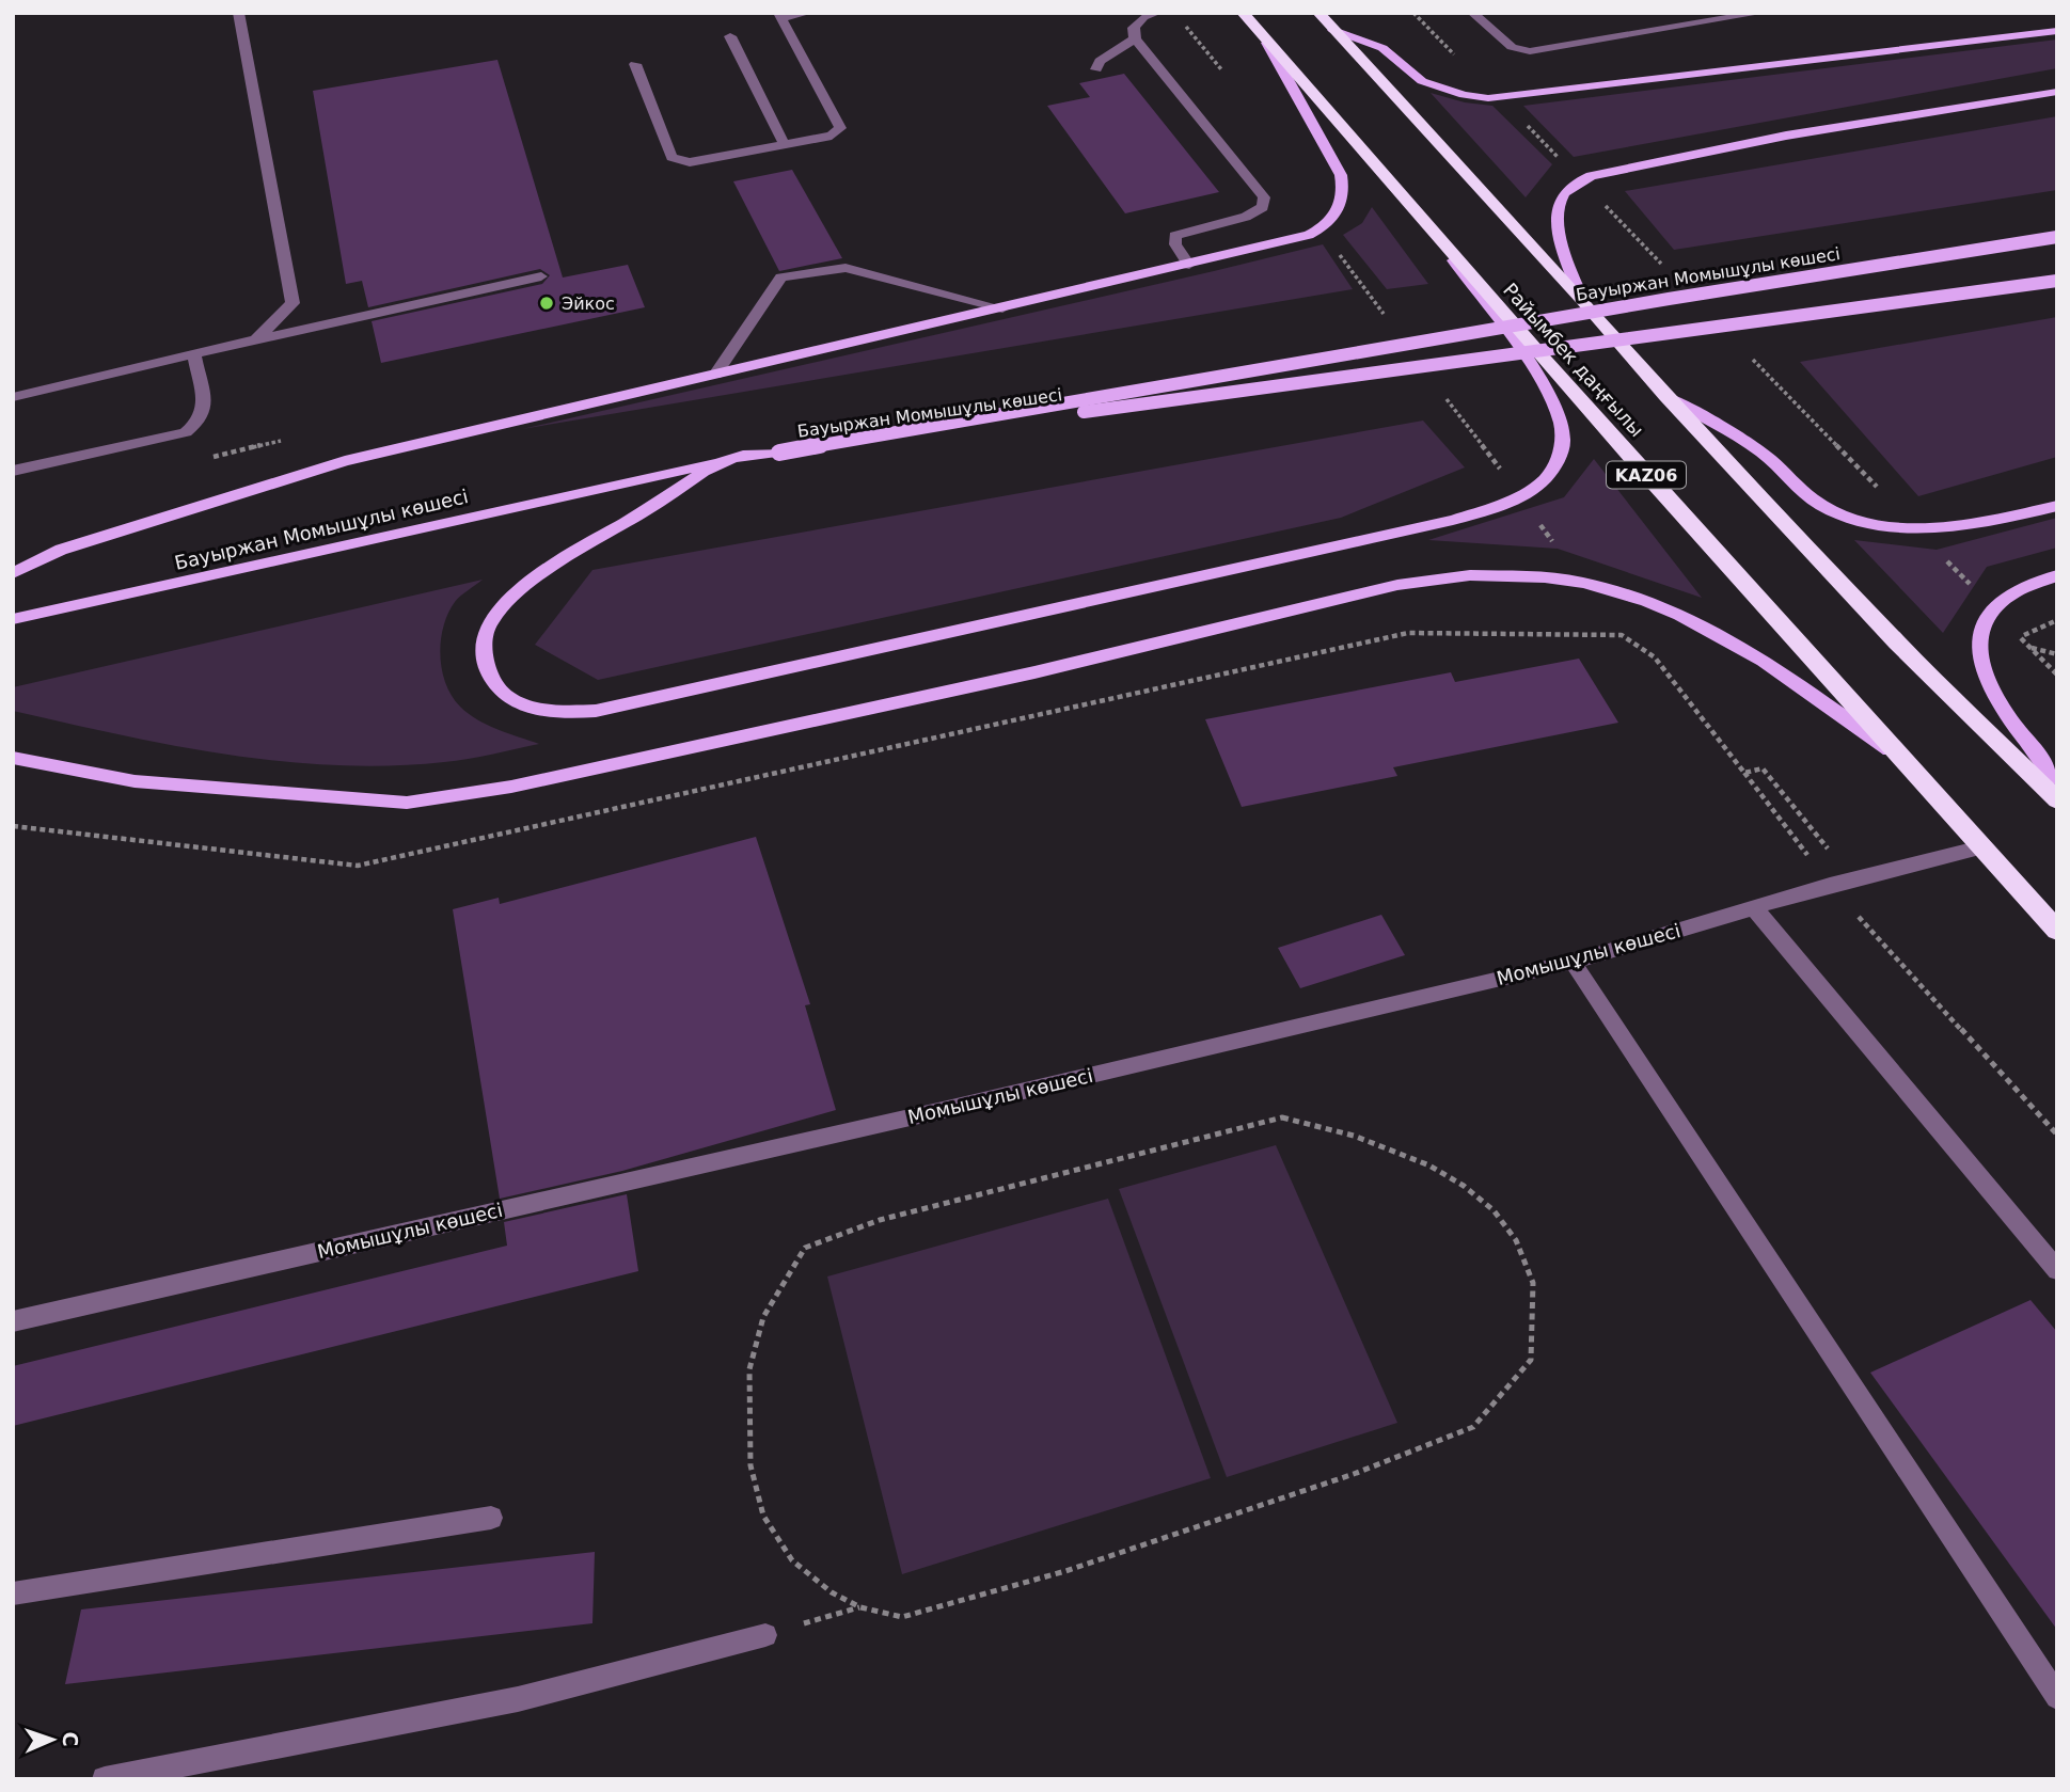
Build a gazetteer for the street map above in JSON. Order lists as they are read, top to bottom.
{
  "streets": {
    "highway": ["Райымбек даңғылы", "KАZ06"],
    "main road": ["Бауыржан Момышұлы көшесі"],
    "street": ["Момышұлы көшесі"]
  },
  "crossings": [
    ["Райымбек даңғылы", "Момышұлы көшесі"]
  ],
  "places": ["Эйкос"],
  "north": "right"
}
